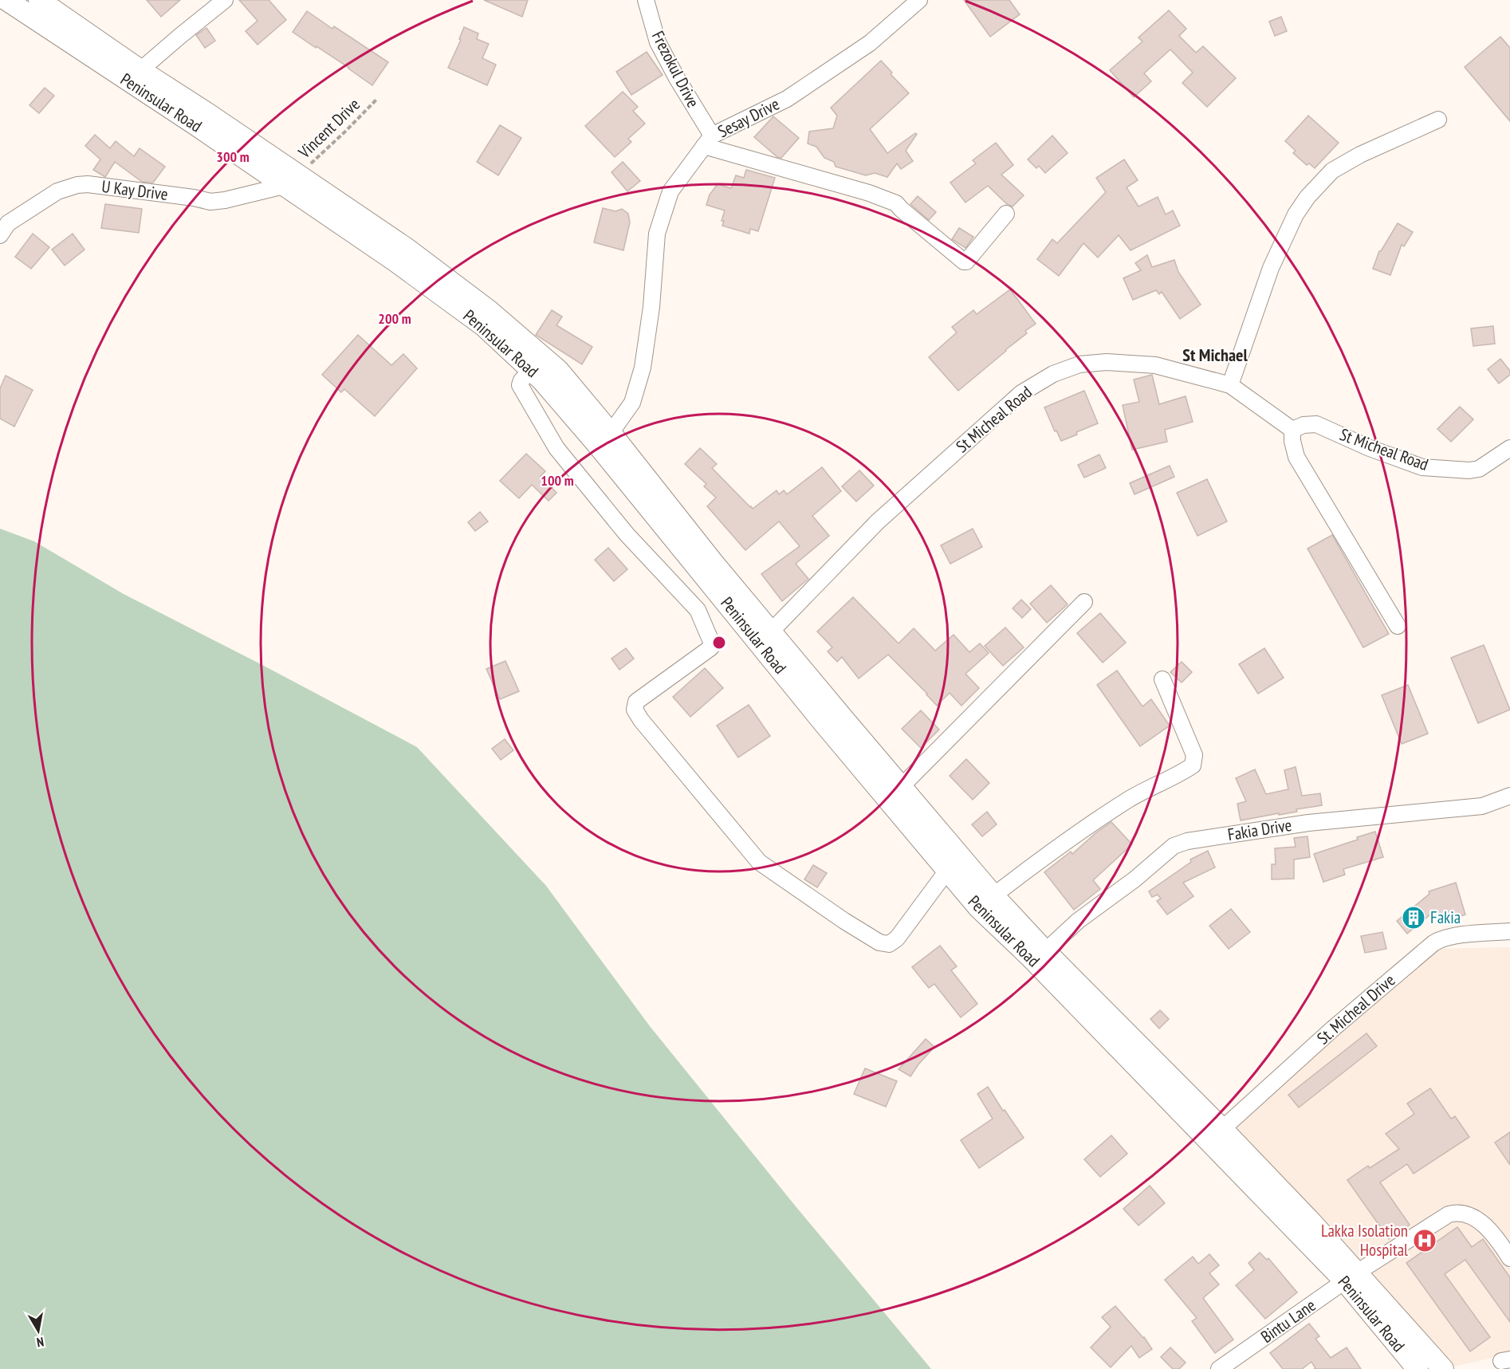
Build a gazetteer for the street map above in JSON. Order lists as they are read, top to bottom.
{
  "streets": {
    "main road": ["Peninsular Road"],
    "street": [
      "Frezokul Drive",
      "Sesay Drive",
      "U Kay Drive",
      "St Micheal Road",
      "Fakia Drive",
      "St. Micheal Drive",
      "Bintu Lane"
    ],
    "path": ["Vincent Drive"]
  },
  "crossings": [
    ["Frezokul Drive", "Sesay Drive"],
    ["Peninsular Road", "Sesay Drive"],
    ["Peninsular Road", "Vincent Drive"],
    ["Peninsular Road", "U Kay Drive"],
    ["Peninsular Road", "St Micheal Road"],
    ["Peninsular Road", "Fakia Drive"],
    ["Peninsular Road", "St. Micheal Drive"],
    ["Peninsular Road", "Bintu Lane"],
    ["Vincent Drive", "U Kay Drive"]
  ],
  "districts": ["St Michael"],
  "places": {
    "building": ["Fakia"],
    "hospital": ["Lakka Isolation Hospital"]
  },
  "north": "bottom",
  "rings": ["300 m", "200 m", "100 m"]
}
